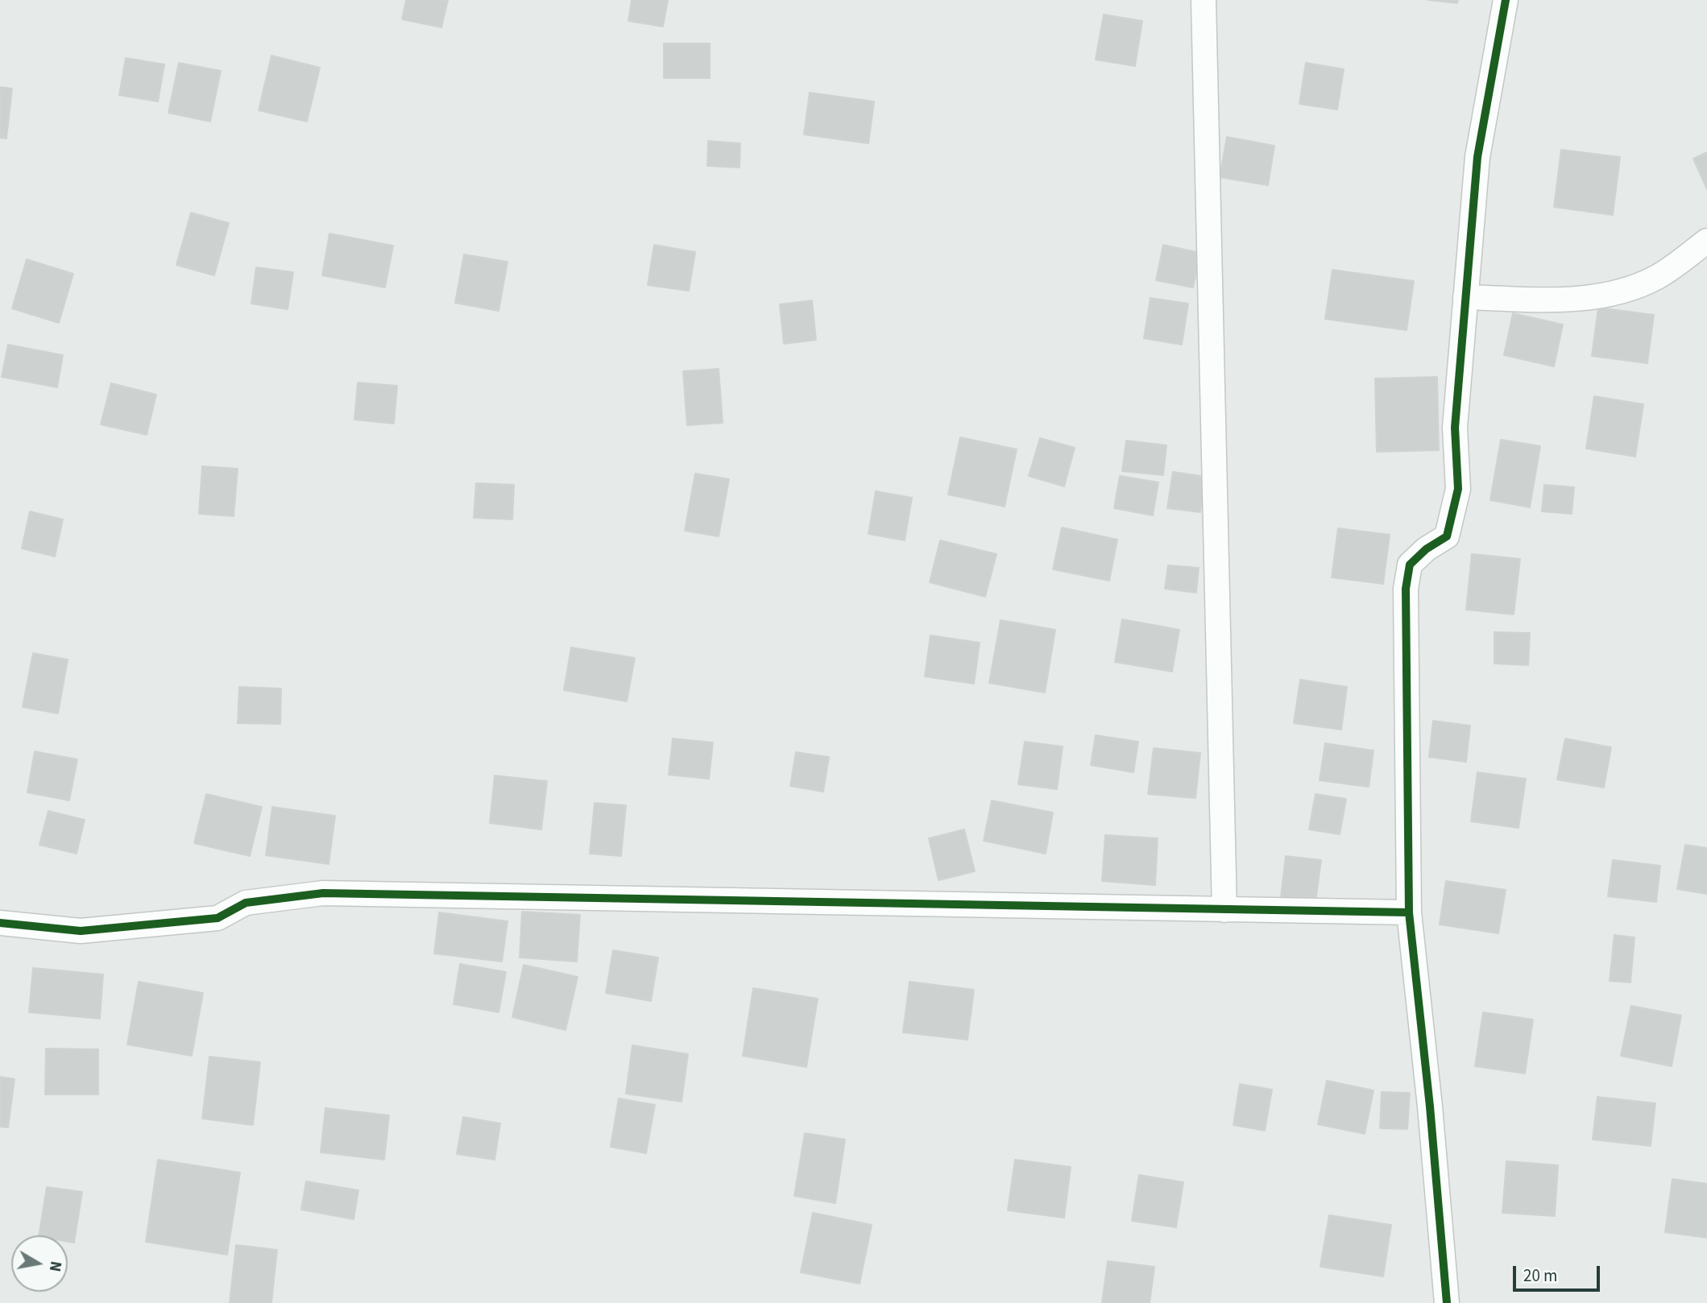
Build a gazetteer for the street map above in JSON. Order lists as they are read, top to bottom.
{
  "scale_bar": "20 m",
  "north": "right"
}
